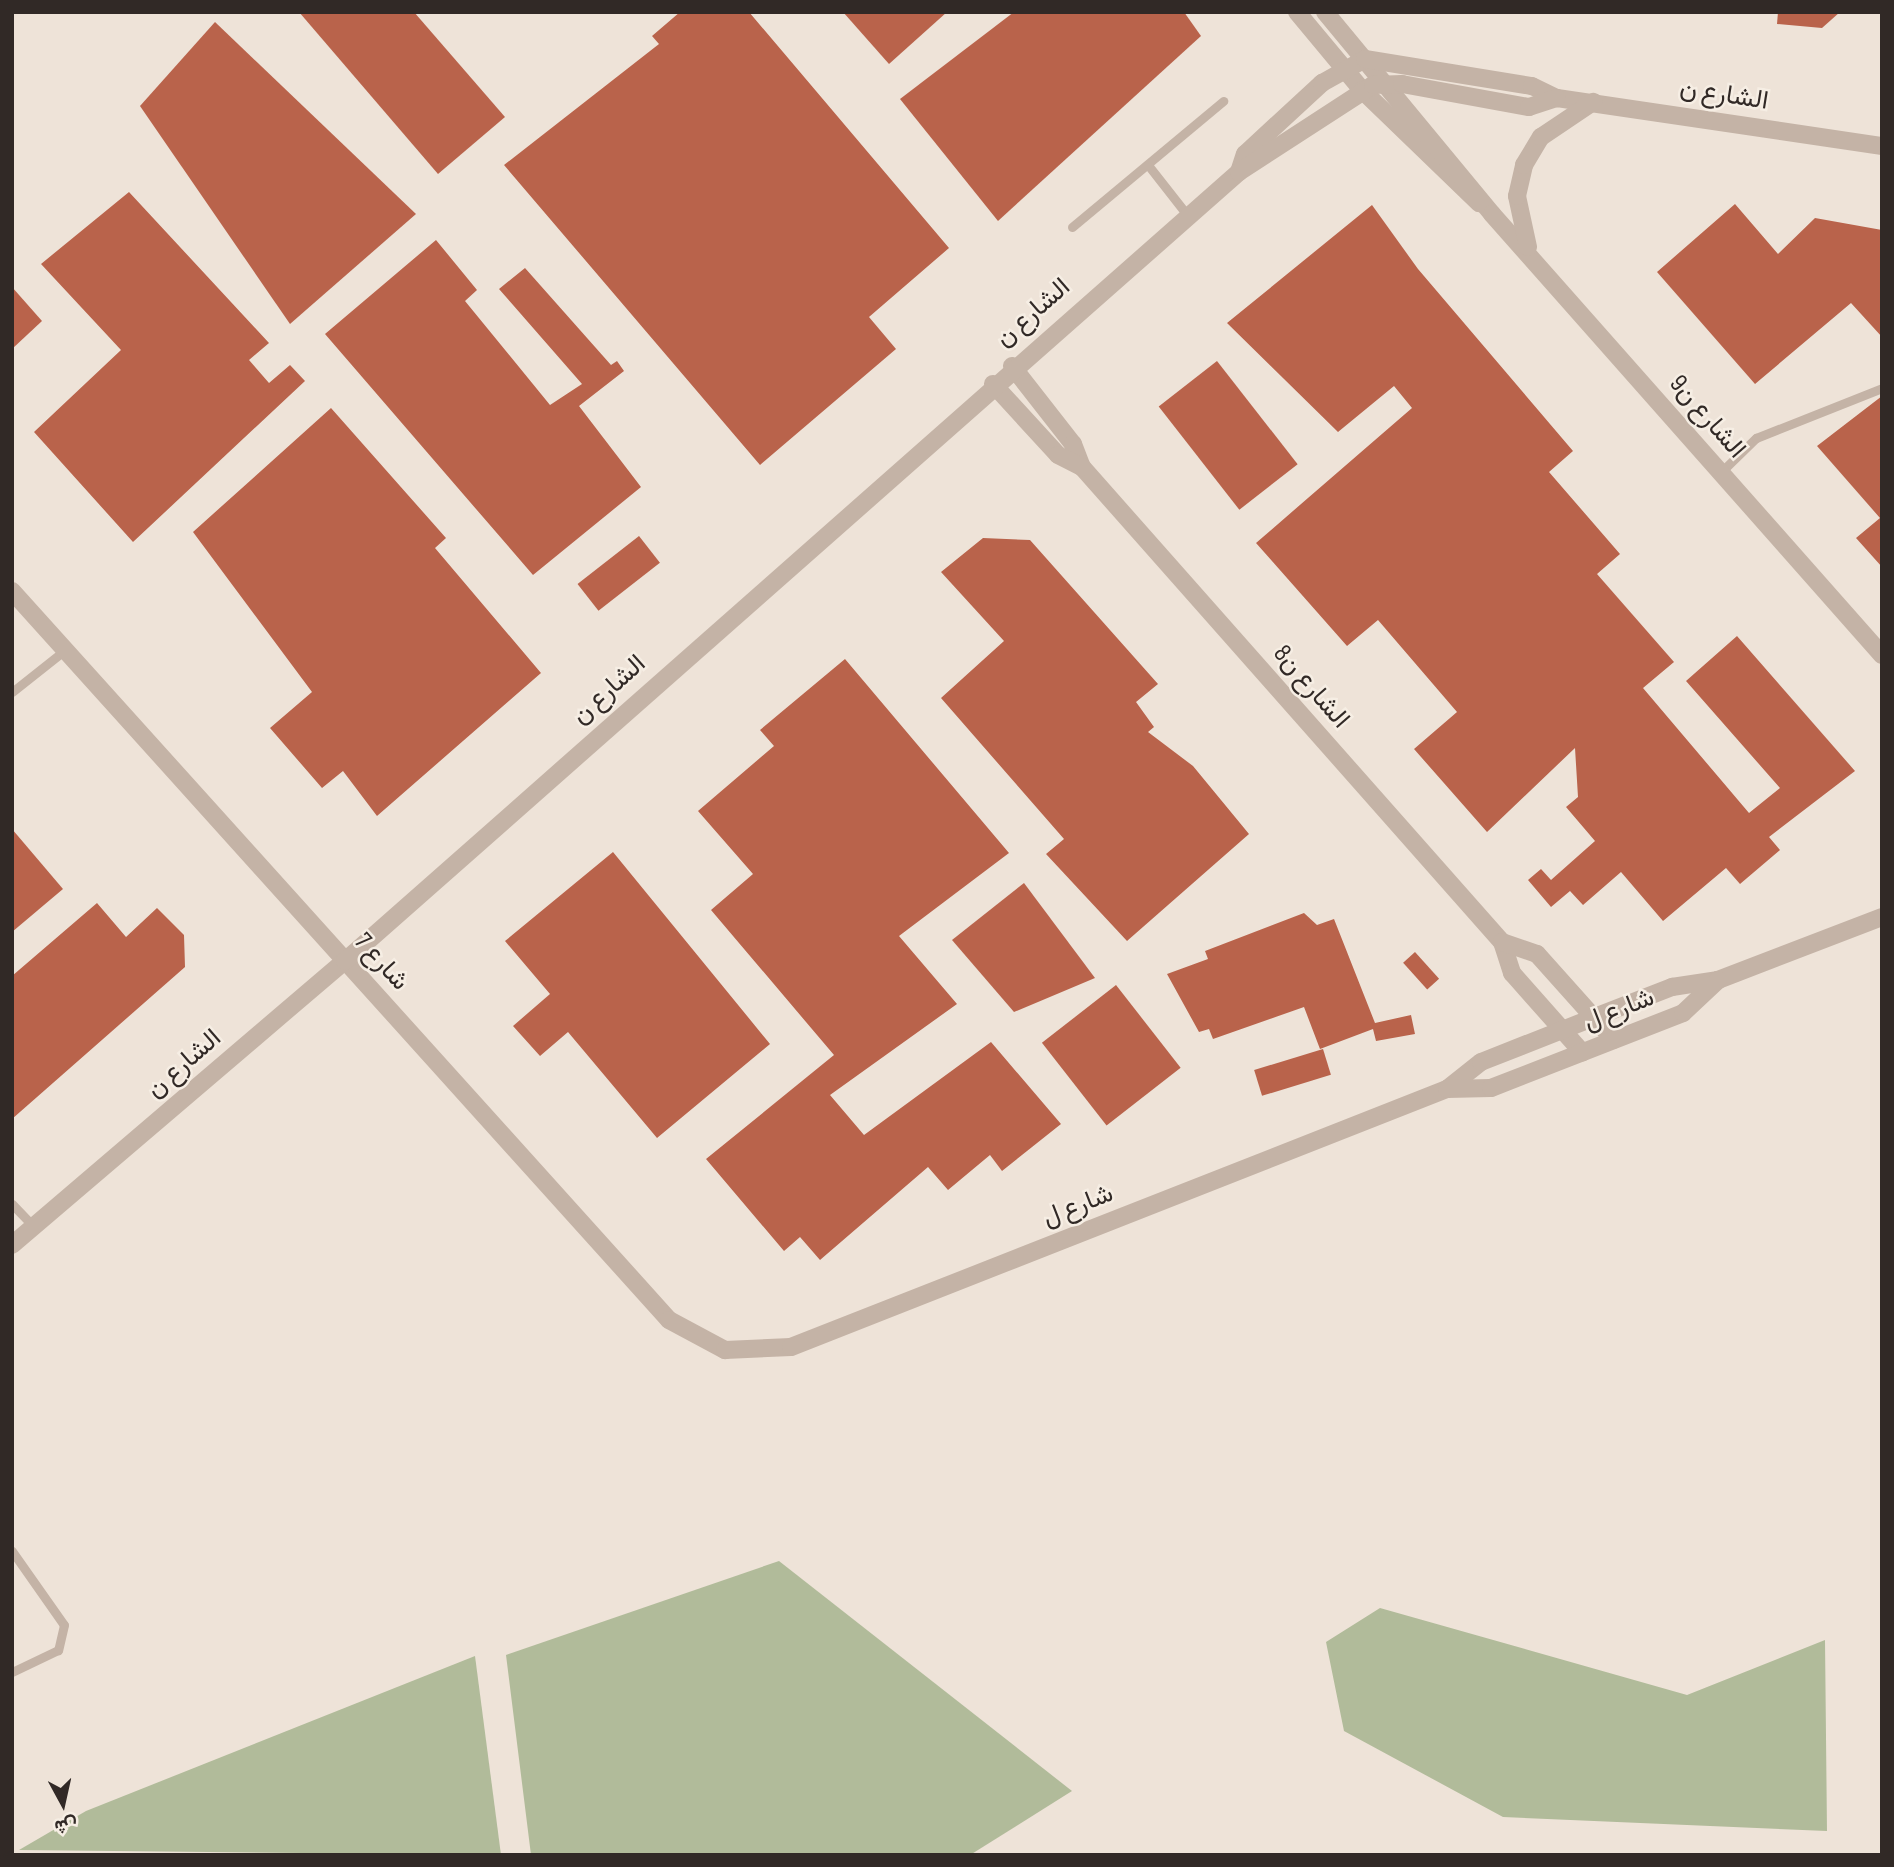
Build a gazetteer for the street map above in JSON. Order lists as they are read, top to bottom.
{
  "streets": {
    "street": [
      "الشارع ن",
      "الشارع ن9",
      "الشارع ن8",
      "شارع 7",
      "شارع ل"
    ]
  },
  "crossings": [
    ["الشارع ن", "الشارع ن9"],
    ["الشارع ن", "الشارع ن8"],
    ["الشارع ن", "شارع 7"],
    ["الشارع ن8", "شارع ل"],
    ["شارع 7", "شارع ل"]
  ],
  "north": "bottom"
}
